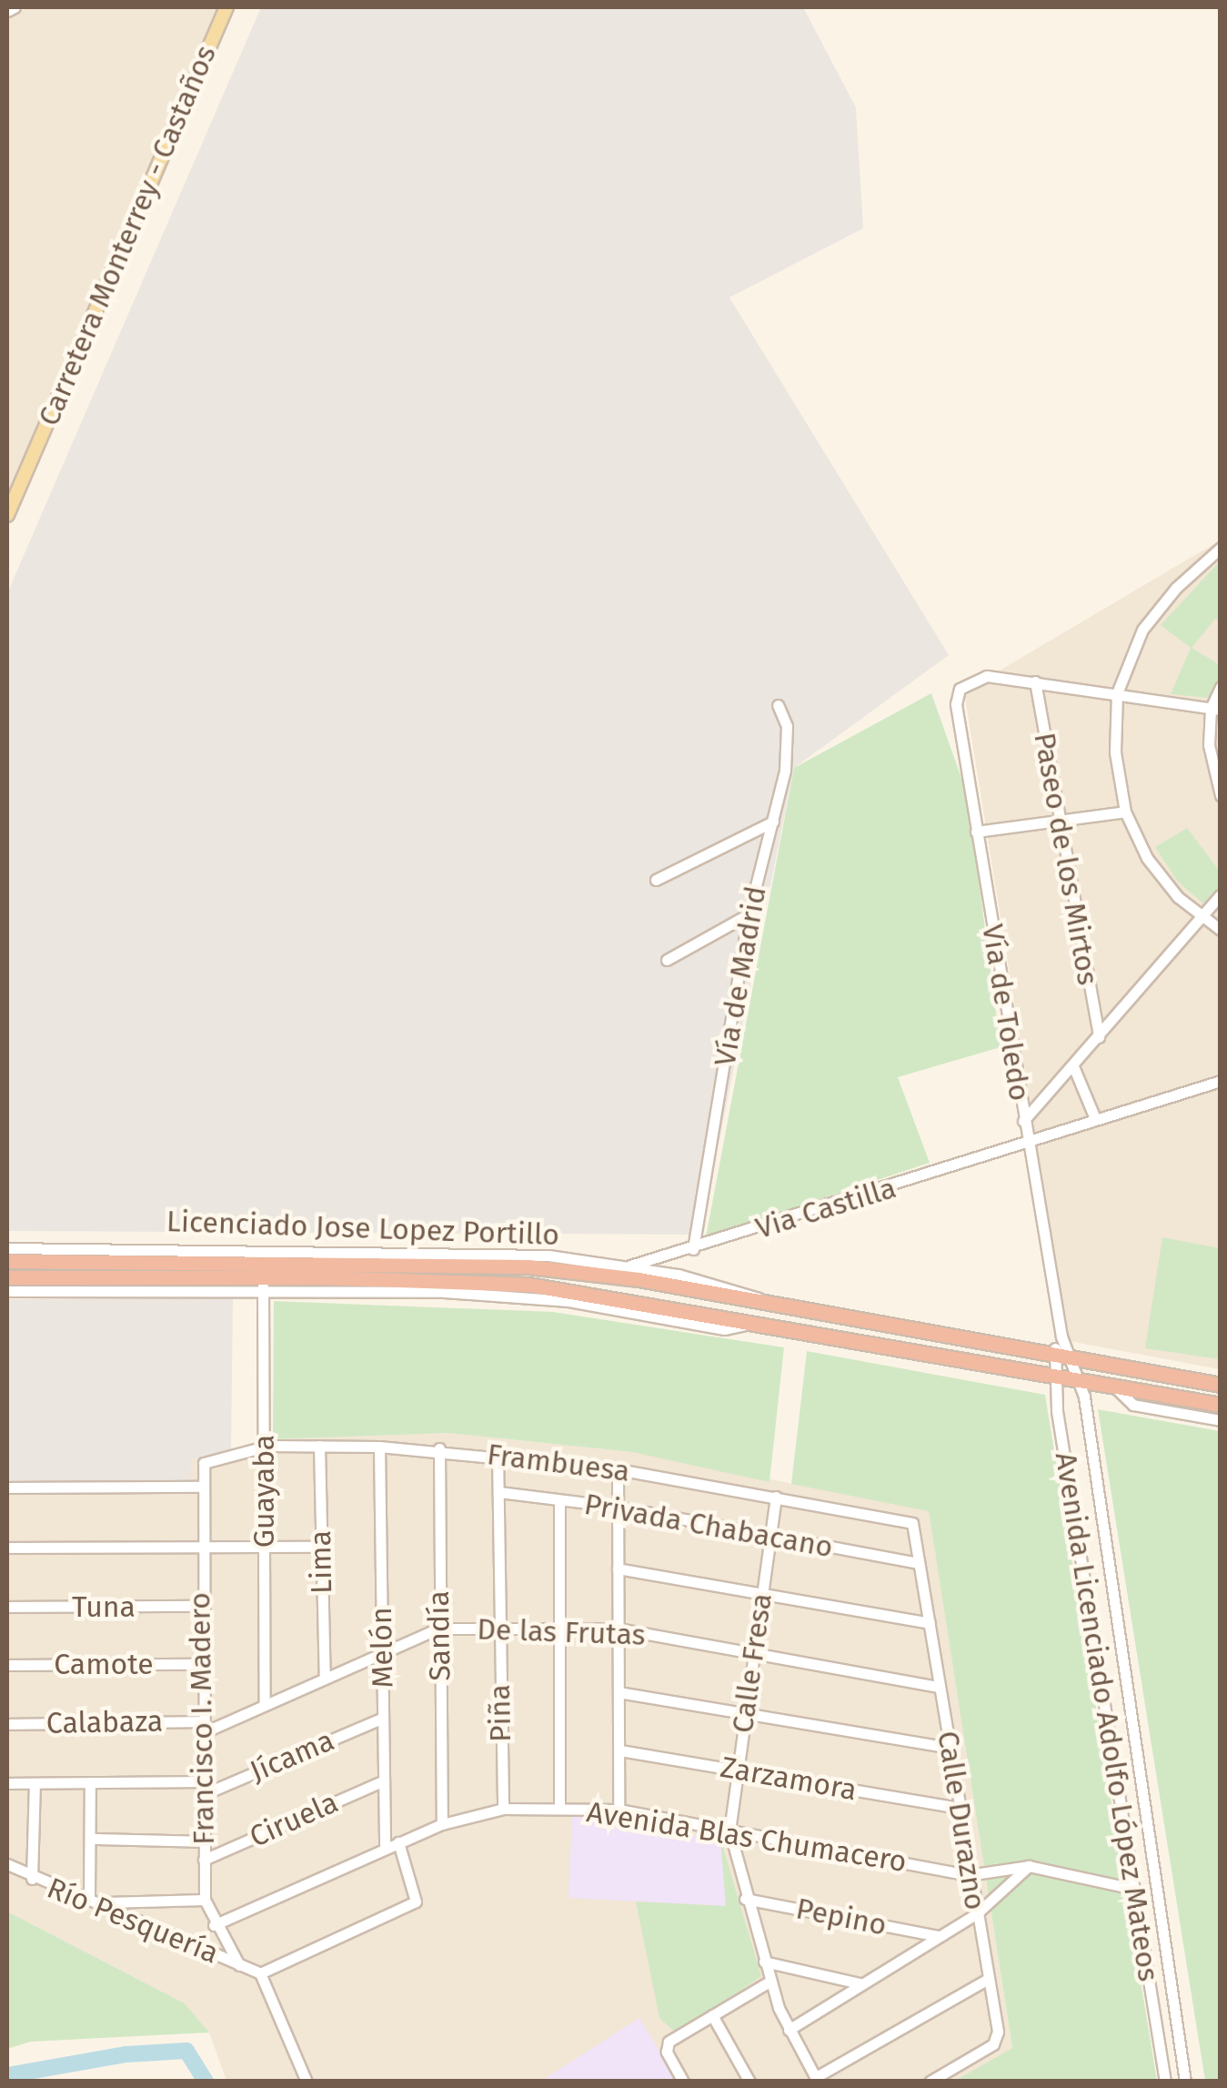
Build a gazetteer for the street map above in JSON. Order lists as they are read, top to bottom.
{
  "streets": {
    "highway": ["Licenciado Jose Lopez Portillo"],
    "main road": ["Carretera Monterrey - Castaños"],
    "street": [
      "Paseo de los Mirtos",
      "Vía de Madrid",
      "Vía de Toledo",
      "Via Castilla",
      "Frambuesa",
      "Guayaba",
      "Privada Chabacano",
      "Lima",
      "Tuna",
      "De las Frutas",
      "Sandía",
      "Melón",
      "Calle Fresa",
      "Camote",
      "Piña",
      "Avenida Licenciado Adolfo López Mateos",
      "Francisco I. Madero",
      "Calabaza",
      "Jícama",
      "Zarzamora",
      "Ciruela",
      "Calle Durazno",
      "Avenida Blas Chumacero",
      "Pepino",
      "Río Pesquería"
    ]
  },
  "crossings": [
    ["Paseo de los Mirtos", "Vía de Toledo"],
    ["Vía de Madrid", "Via Castilla"],
    ["Vía de Toledo", "Via Castilla"],
    ["Vía de Toledo", "Licenciado Jose Lopez Portillo"],
    ["Vía de Toledo", "Avenida Licenciado Adolfo López Mateos"],
    ["Via Castilla", "Licenciado Jose Lopez Portillo"],
    ["Licenciado Jose Lopez Portillo", "Guayaba"],
    ["Licenciado Jose Lopez Portillo", "Avenida Licenciado Adolfo López Mateos"],
    ["Frambuesa", "Guayaba"],
    ["Frambuesa", "Lima"],
    ["Frambuesa", "Sandía"],
    ["Frambuesa", "Melón"],
    ["Frambuesa", "Calle Fresa"],
    ["Frambuesa", "Piña"],
    ["Frambuesa", "Francisco I. Madero"],
    ["Frambuesa", "Calle Durazno"],
    ["Guayaba", "De las Frutas"],
    ["Privada Chabacano", "Calle Fresa"],
    ["Privada Chabacano", "Piña"],
    ["Privada Chabacano", "Calle Durazno"],
    ["Lima", "De las Frutas"],
    ["Tuna", "Francisco I. Madero"],
    ["De las Frutas", "Sandía"],
    ["De las Frutas", "Melón"],
    ["De las Frutas", "Calle Fresa"],
    ["De las Frutas", "Piña"],
    ["De las Frutas", "Francisco I. Madero"],
    ["De las Frutas", "Calabaza"],
    ["De las Frutas", "Calle Durazno"],
    ["Sandía", "Avenida Blas Chumacero"],
    ["Melón", "Jícama"],
    ["Melón", "Ciruela"],
    ["Melón", "Avenida Blas Chumacero"],
    ["Calle Fresa", "Zarzamora"],
    ["Calle Fresa", "Avenida Blas Chumacero"],
    ["Camote", "Francisco I. Madero"],
    ["Piña", "Avenida Blas Chumacero"],
    ["Avenida Licenciado Adolfo López Mateos", "Avenida Blas Chumacero"],
    ["Francisco I. Madero", "Calabaza"],
    ["Francisco I. Madero", "Jícama"],
    ["Francisco I. Madero", "Ciruela"],
    ["Francisco I. Madero", "Avenida Blas Chumacero"],
    ["Francisco I. Madero", "Río Pesquería"],
    ["Zarzamora", "Calle Durazno"],
    ["Calle Durazno", "Avenida Blas Chumacero"]
  ]
}
